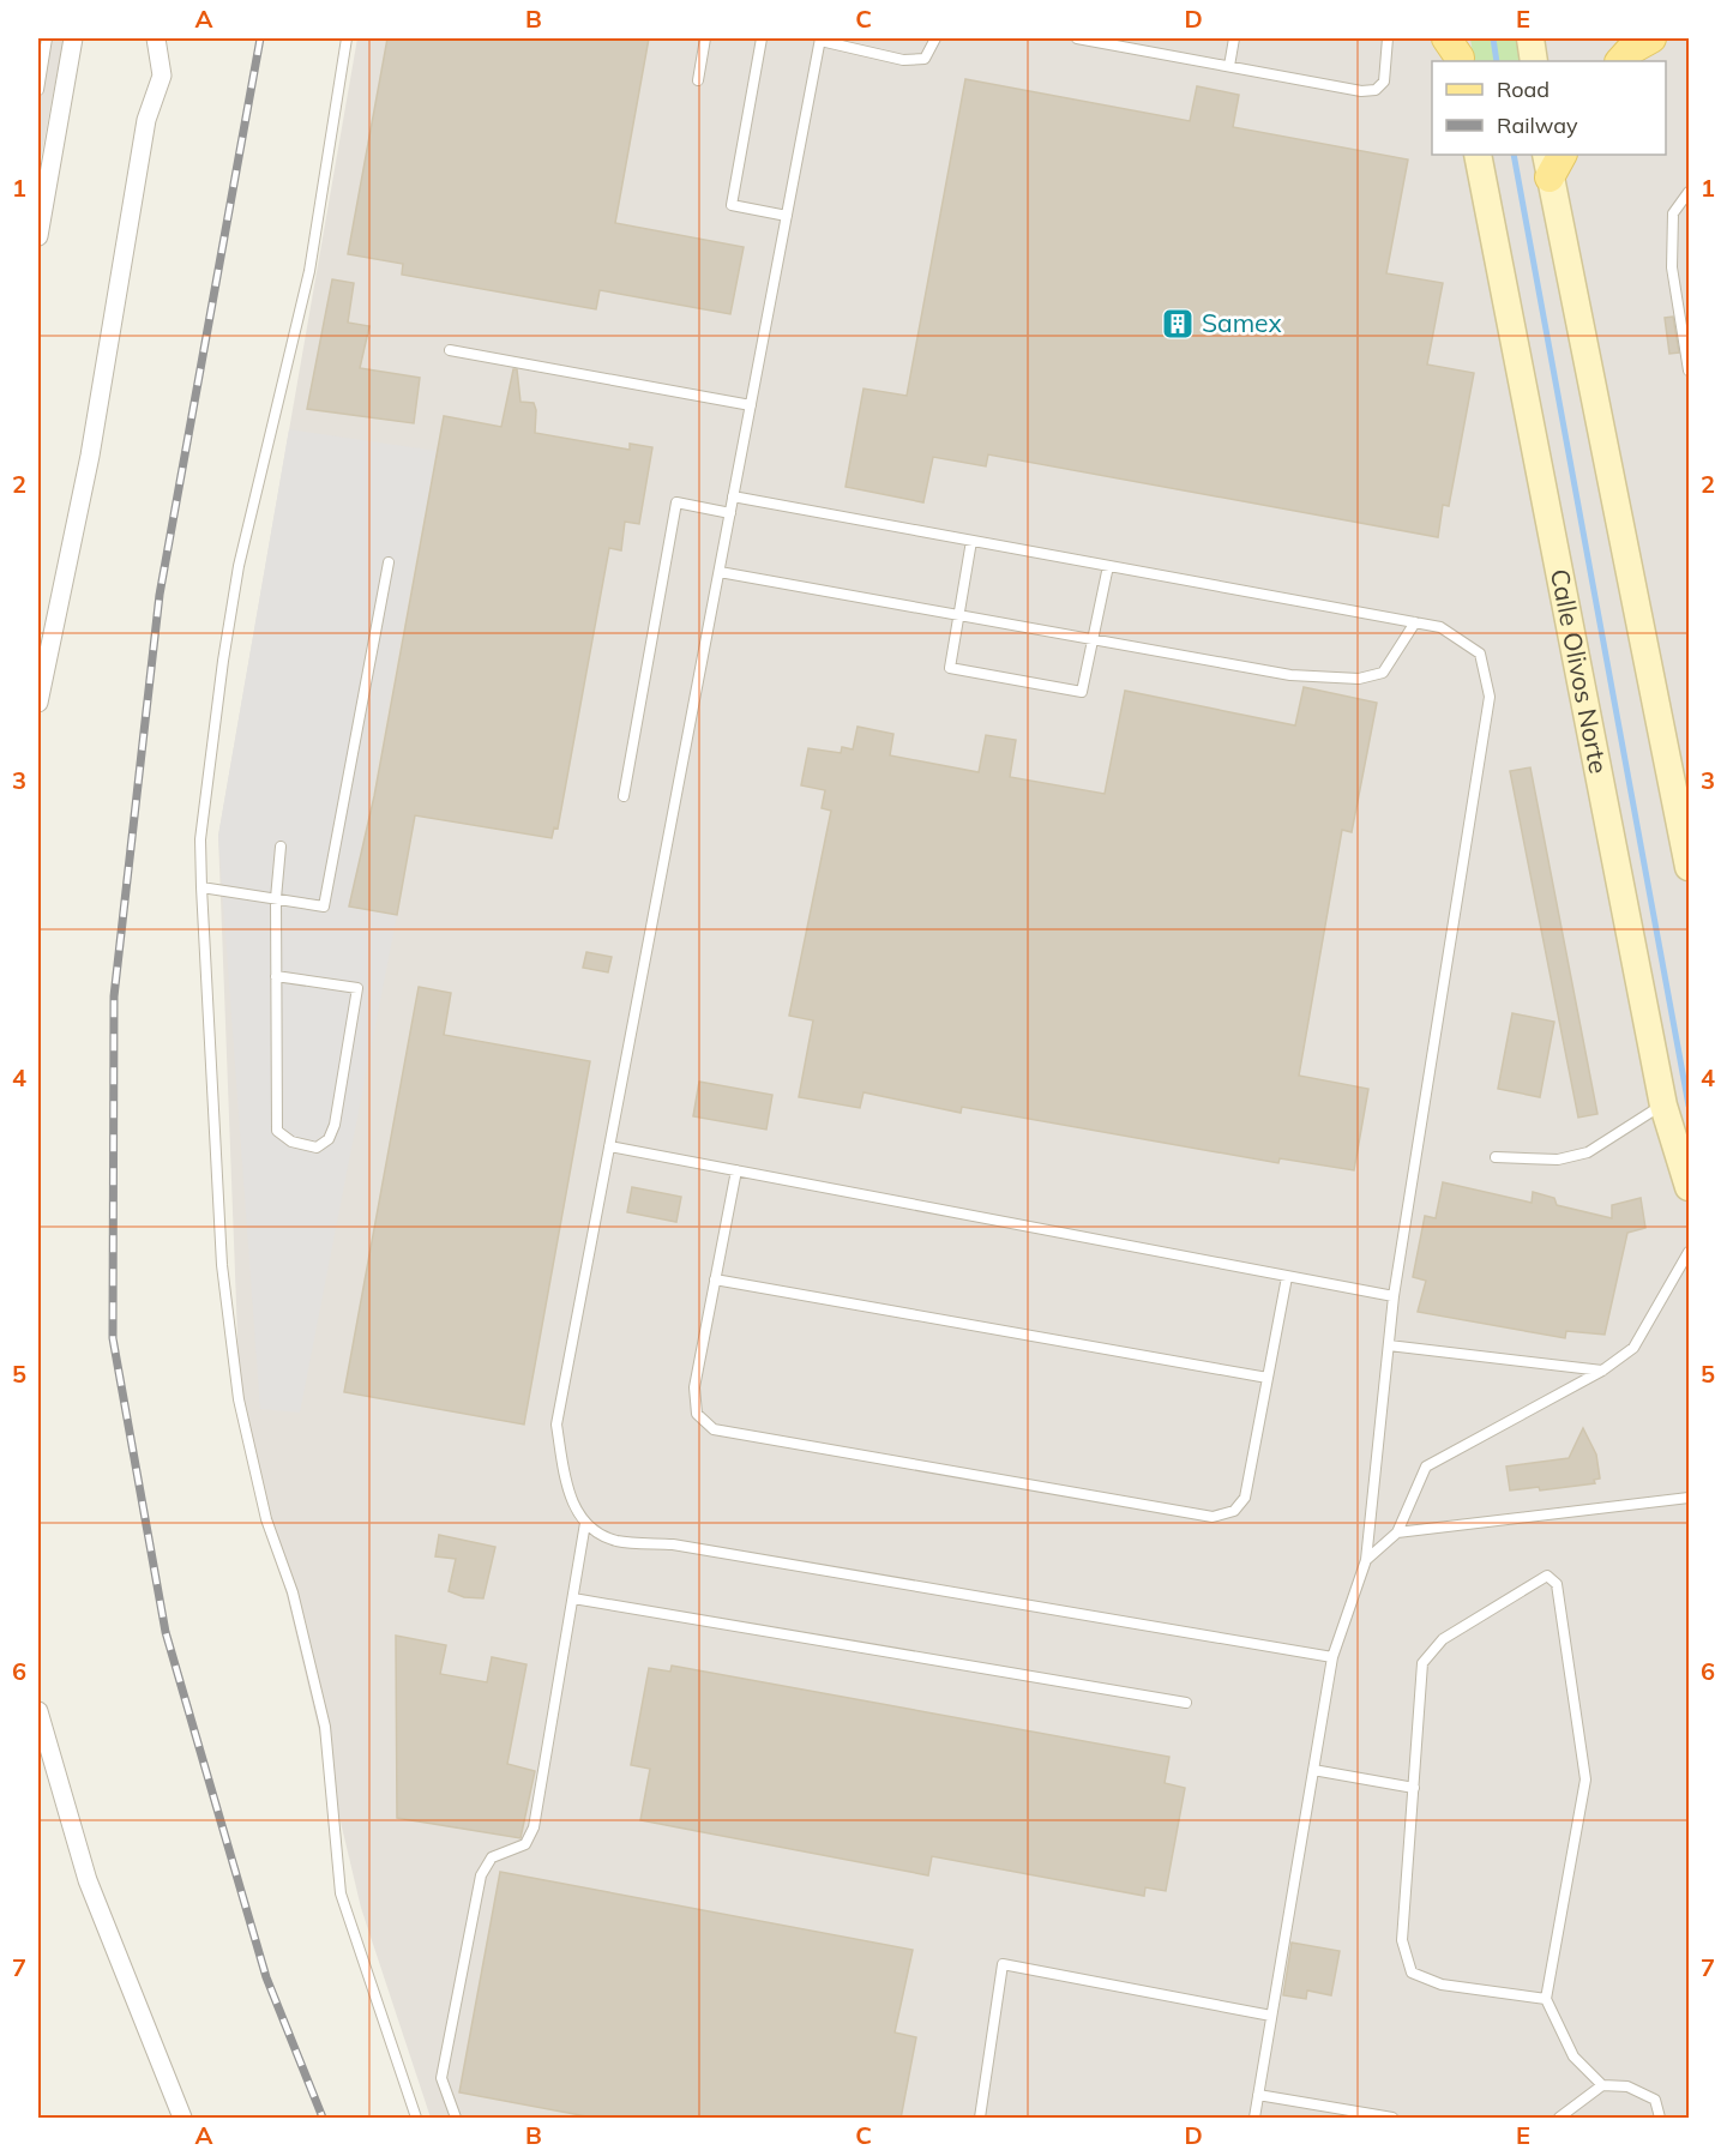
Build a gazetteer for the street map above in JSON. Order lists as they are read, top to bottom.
{
  "streets": {
    "main road": ["Calle Olivos Norte"]
  },
  "places": {
    "building": ["Samex"]
  },
  "legend": ["Road", "Railway"],
  "grid": {
    "columns": [
      "A",
      "B",
      "C",
      "D",
      "E"
    ],
    "rows": [
      "1",
      "2",
      "3",
      "4",
      "5",
      "6",
      "7"
    ]
  }
}
